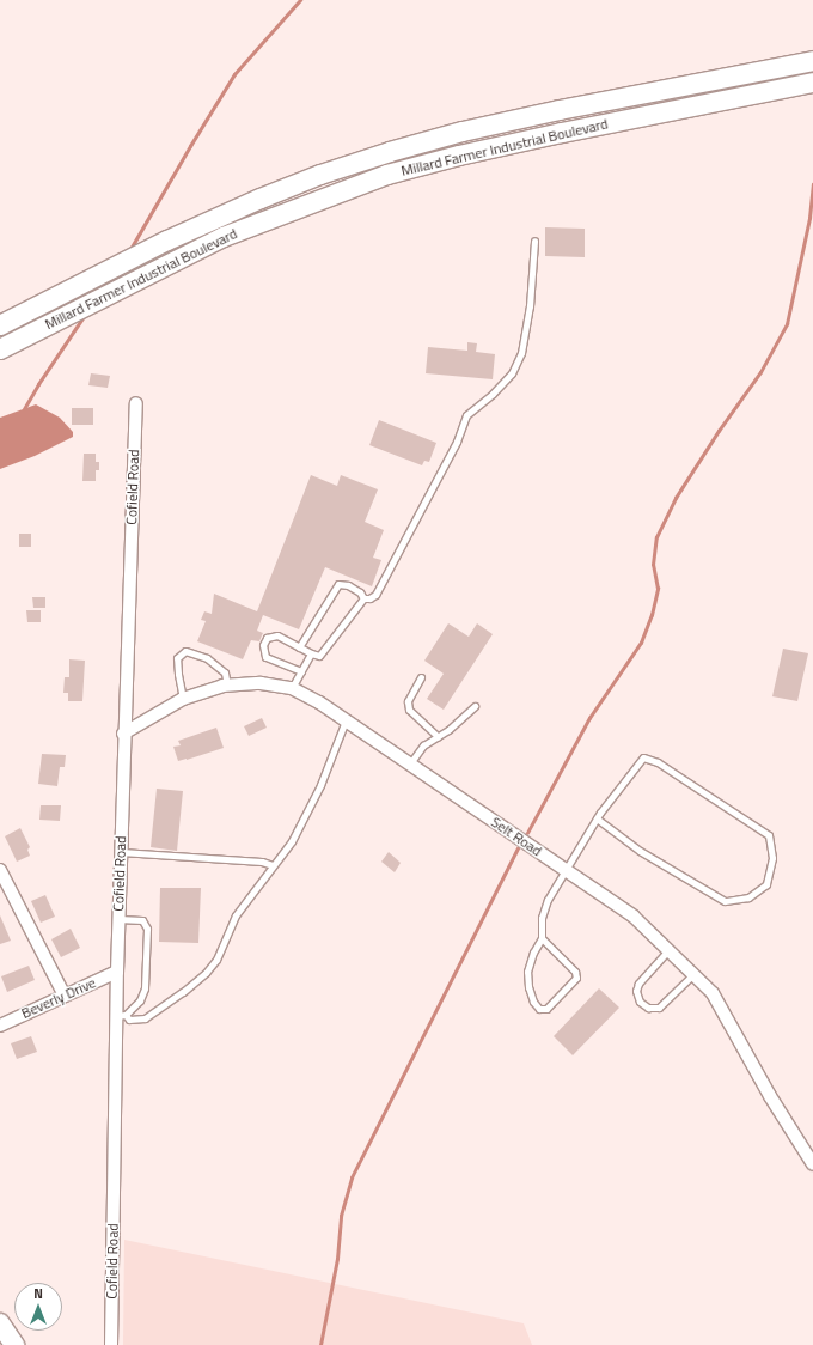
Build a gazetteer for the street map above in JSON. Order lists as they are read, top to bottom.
{
  "streets": {
    "main road": ["Millard Farmer Industrial Boulevard"],
    "street": ["Cofield Road", "Selt Road", "Beverly Drive"]
  },
  "crossings": [
    ["Cofield Road", "Selt Road"],
    ["Cofield Road", "Beverly Drive"]
  ],
  "north": "top"
}
